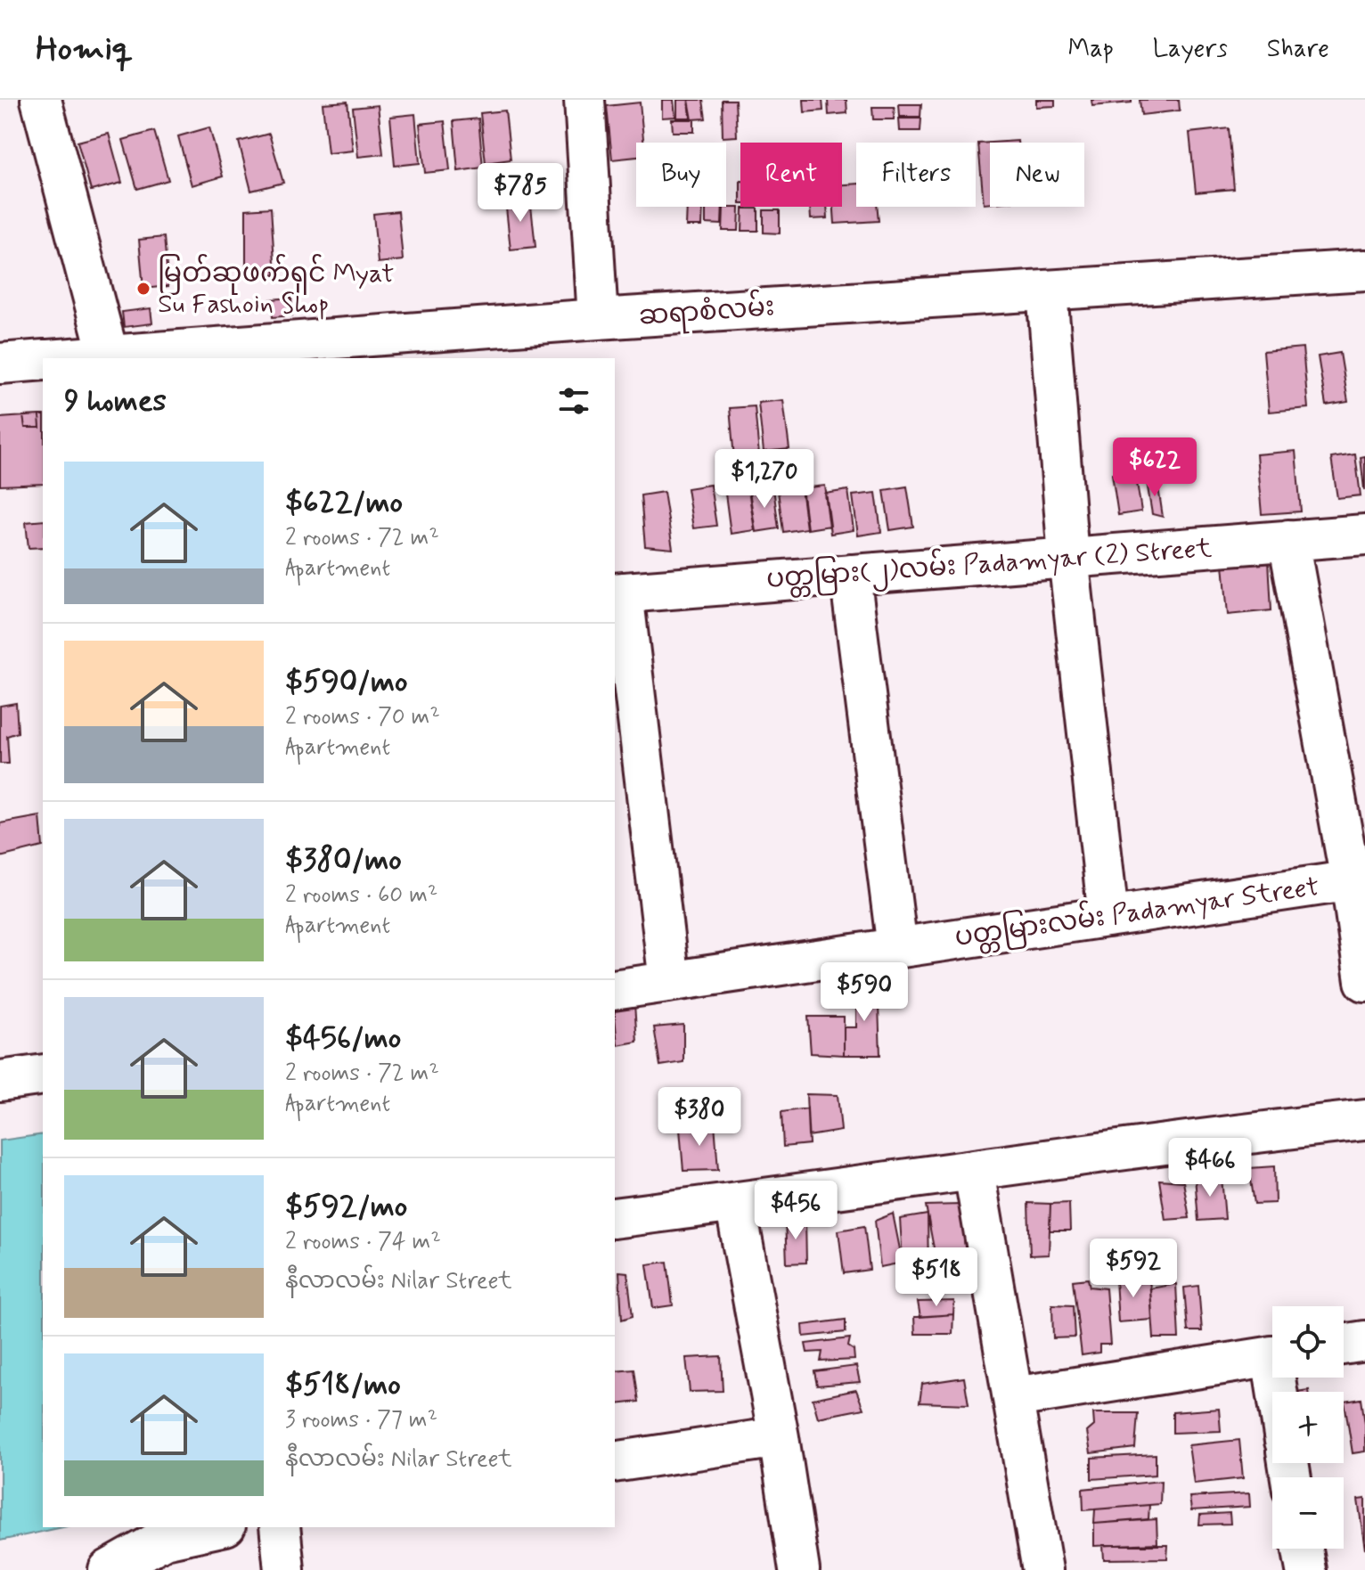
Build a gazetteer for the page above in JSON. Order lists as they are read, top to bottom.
{
  "streets": {
    "street": ["ဆရာစံလမ်း", "ပတ္တမြား(၂)လမ်း Padamyar (2) Street", "ပတ္တမြားလမ်း Padamyar Street"]
  },
  "places": ["မြတ်ဆုဖက်ရှင် Myat Su Fashoin Shop"],
  "page": {
    "header": "Homiq",
    "nav": ["Map", "Layers", "Share"],
    "chip": [
      "Buy",
      "Rent",
      "Filters",
      "New"
    ],
    "price": [
      "$785",
      "$622",
      "$1,270",
      "$590",
      "$380",
      "$466",
      "$456",
      "$592",
      "$518"
    ],
    "heading": "9 homes",
    "list": [
      {
        "name": "$622/mo",
        "note": "2 rooms · 72 m² · Apartment"
      },
      {
        "name": "$590/mo",
        "note": "2 rooms · 70 m² · Apartment"
      },
      {
        "name": "$380/mo",
        "note": "2 rooms · 60 m² · Apartment"
      },
      {
        "name": "$456/mo",
        "note": "2 rooms · 72 m² · Apartment"
      },
      {
        "name": "$592/mo",
        "note": "2 rooms · 74 m² · နီလာလမ်း Nilar Street"
      },
      {
        "name": "$518/mo",
        "note": "3 rooms · 77 m² · နီလာလမ်း Nilar Street"
      }
    ],
    "map_buttons": ["+", "−"]
  }
}
